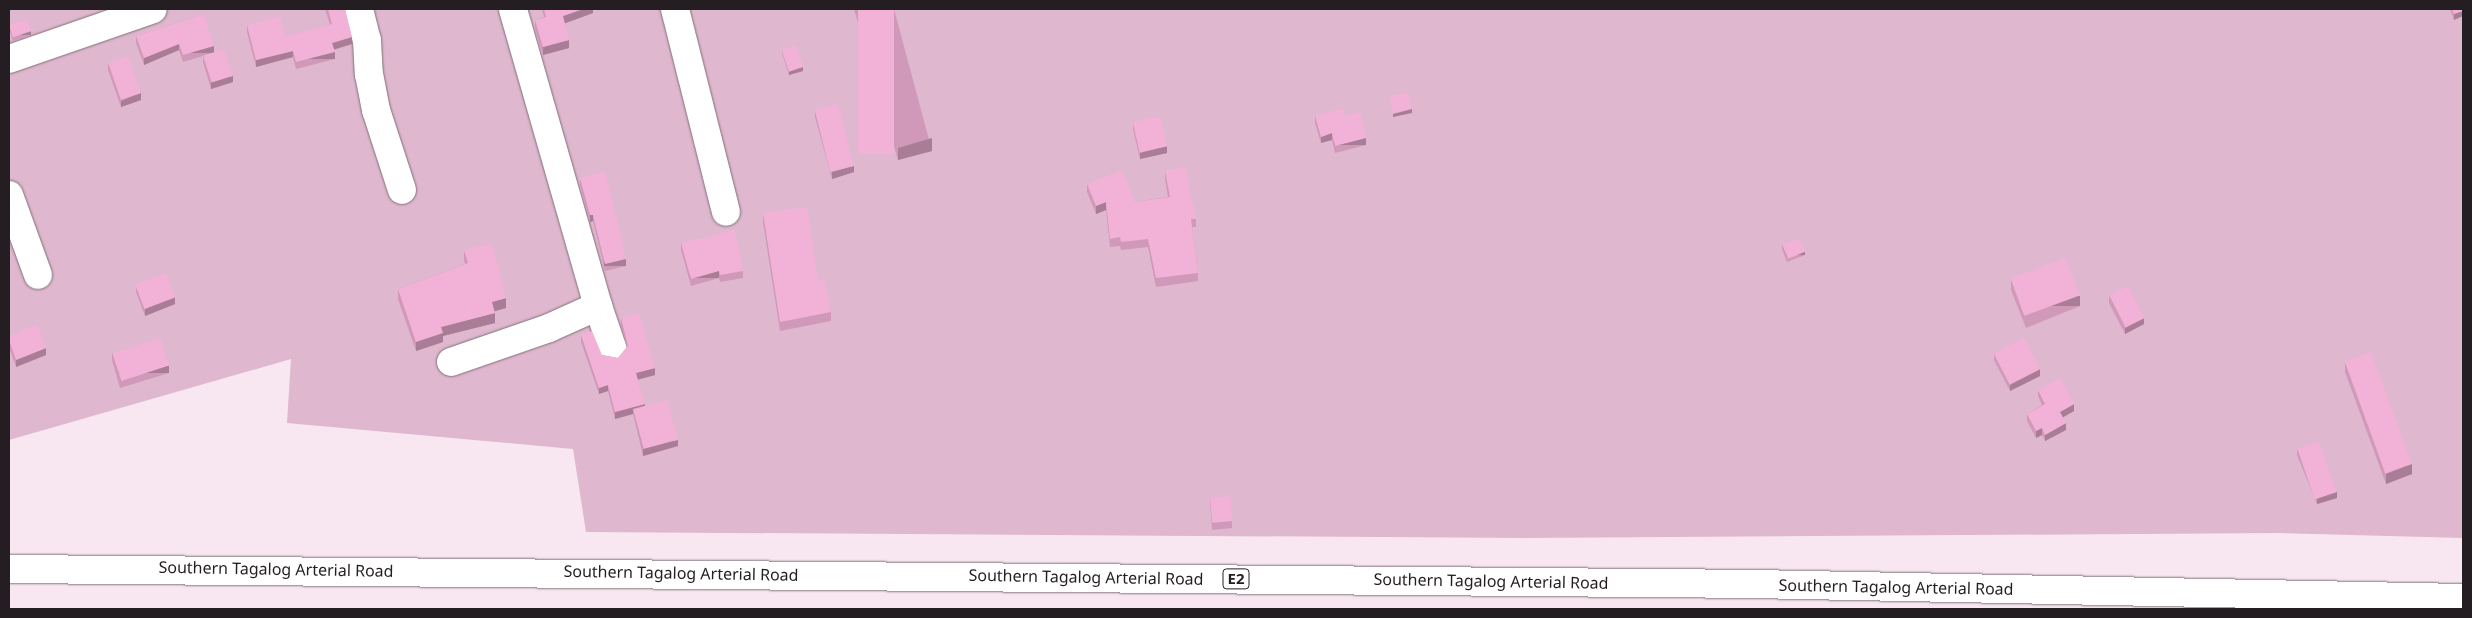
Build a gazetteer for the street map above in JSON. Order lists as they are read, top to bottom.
{
  "streets": {
    "main road": ["Southern Tagalog Arterial Road", "E2"]
  }
}
